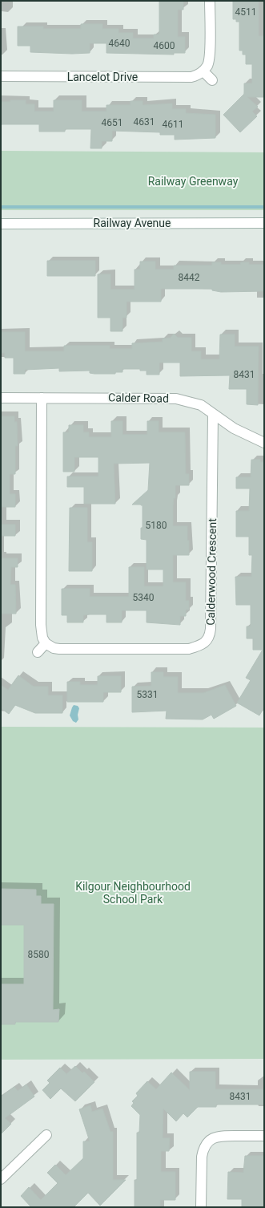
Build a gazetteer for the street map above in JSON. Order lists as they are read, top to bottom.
{
  "streets": {
    "street": [
      "Lancelot Drive",
      "Railway Avenue",
      "Calder Road",
      "Calderwood Crescent"
    ]
  },
  "crossings": [
    ["Calder Road", "Calderwood Crescent"]
  ],
  "parks": ["Railway Greenway", "Kilgour Neighbourhood School Park"],
  "house_numbers": [
    "4511",
    "4640",
    "4600",
    "4631",
    "4651",
    "4611",
    "8442",
    "8431",
    "5180",
    "5340",
    "5331",
    "8580",
    "8431"
  ]
}
